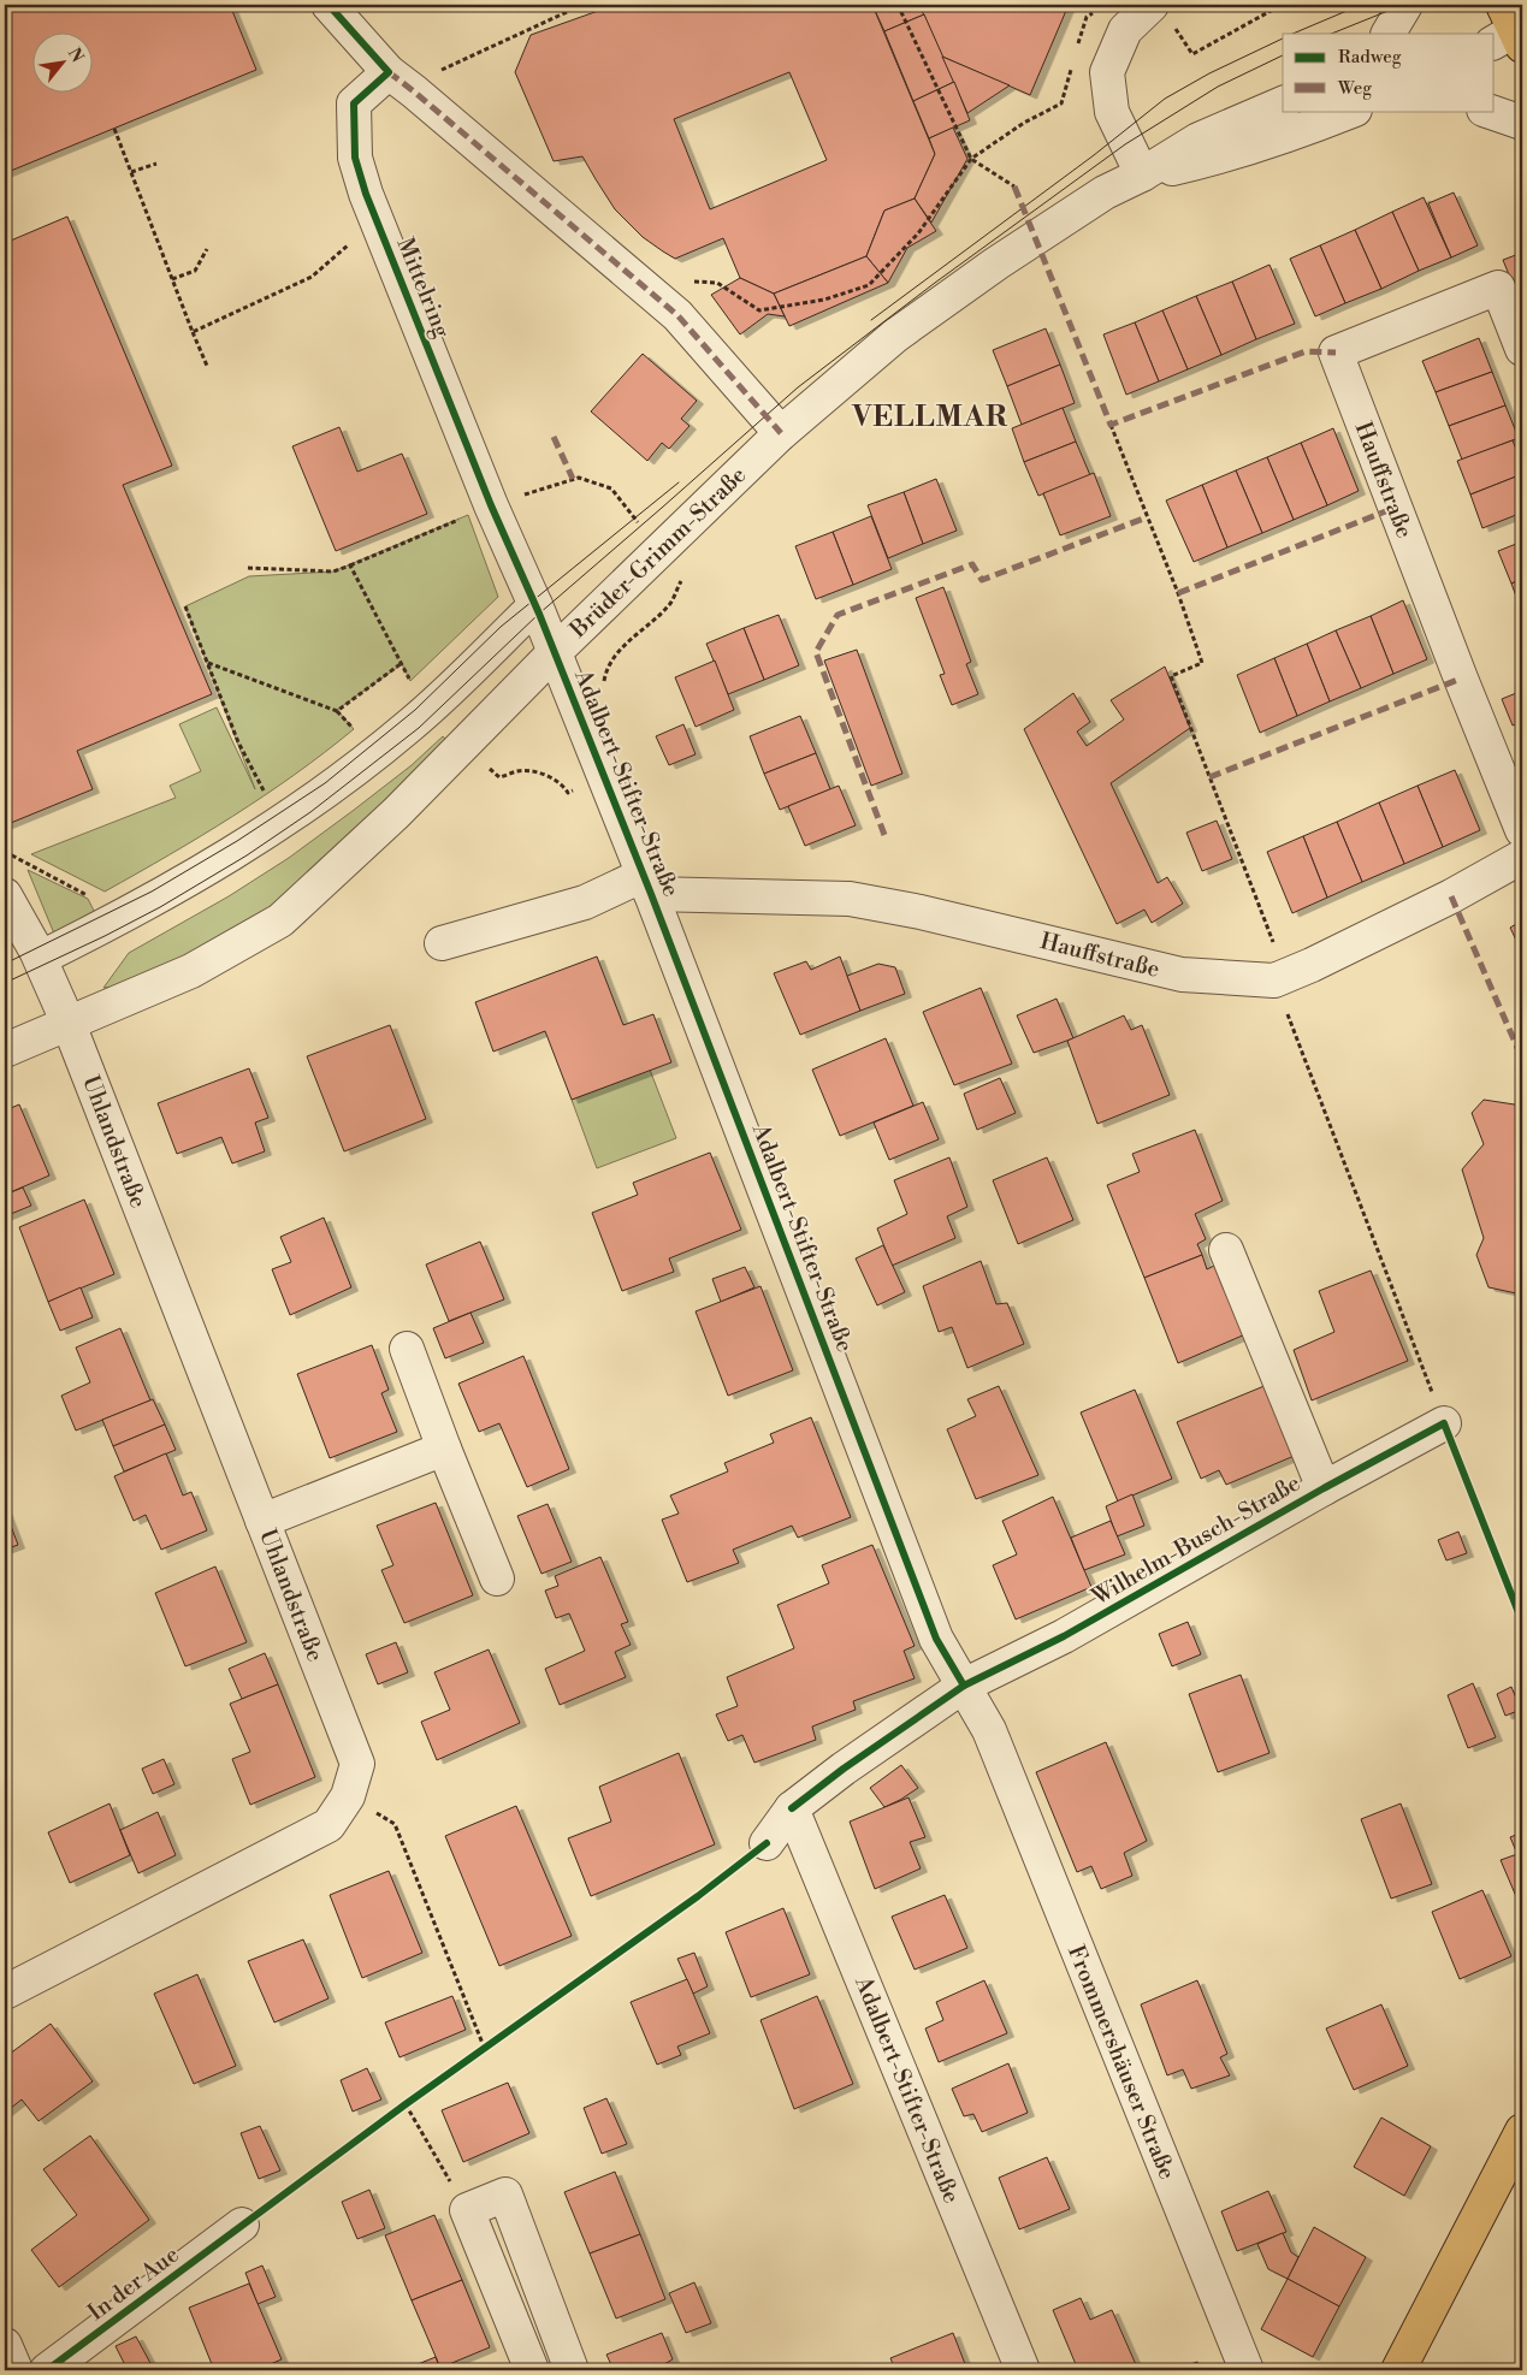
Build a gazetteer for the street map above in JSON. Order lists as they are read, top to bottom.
{
  "streets": {
    "street": [
      "Mittelring",
      "Hauffstraße",
      "Brüder-Grimm-Straße",
      "Adalbert-Stifter-Straße",
      "Uhlandstraße",
      "Wilhelm-Busch-Straße",
      "Frommershäuser Straße",
      "In der Aue"
    ]
  },
  "crossings": [
    ["Mittelring", "Adalbert-Stifter-Straße"],
    ["Hauffstraße", "Adalbert-Stifter-Straße"],
    ["Brüder-Grimm-Straße", "Adalbert-Stifter-Straße"],
    ["Brüder-Grimm-Straße", "Uhlandstraße"],
    ["Adalbert-Stifter-Straße", "Wilhelm-Busch-Straße"],
    ["Adalbert-Stifter-Straße", "Frommershäuser Straße"],
    ["Wilhelm-Busch-Straße", "Frommershäuser Straße"]
  ],
  "districts": ["VELLMAR"],
  "legend": ["Radweg", "Weg"],
  "north": "top right"
}
